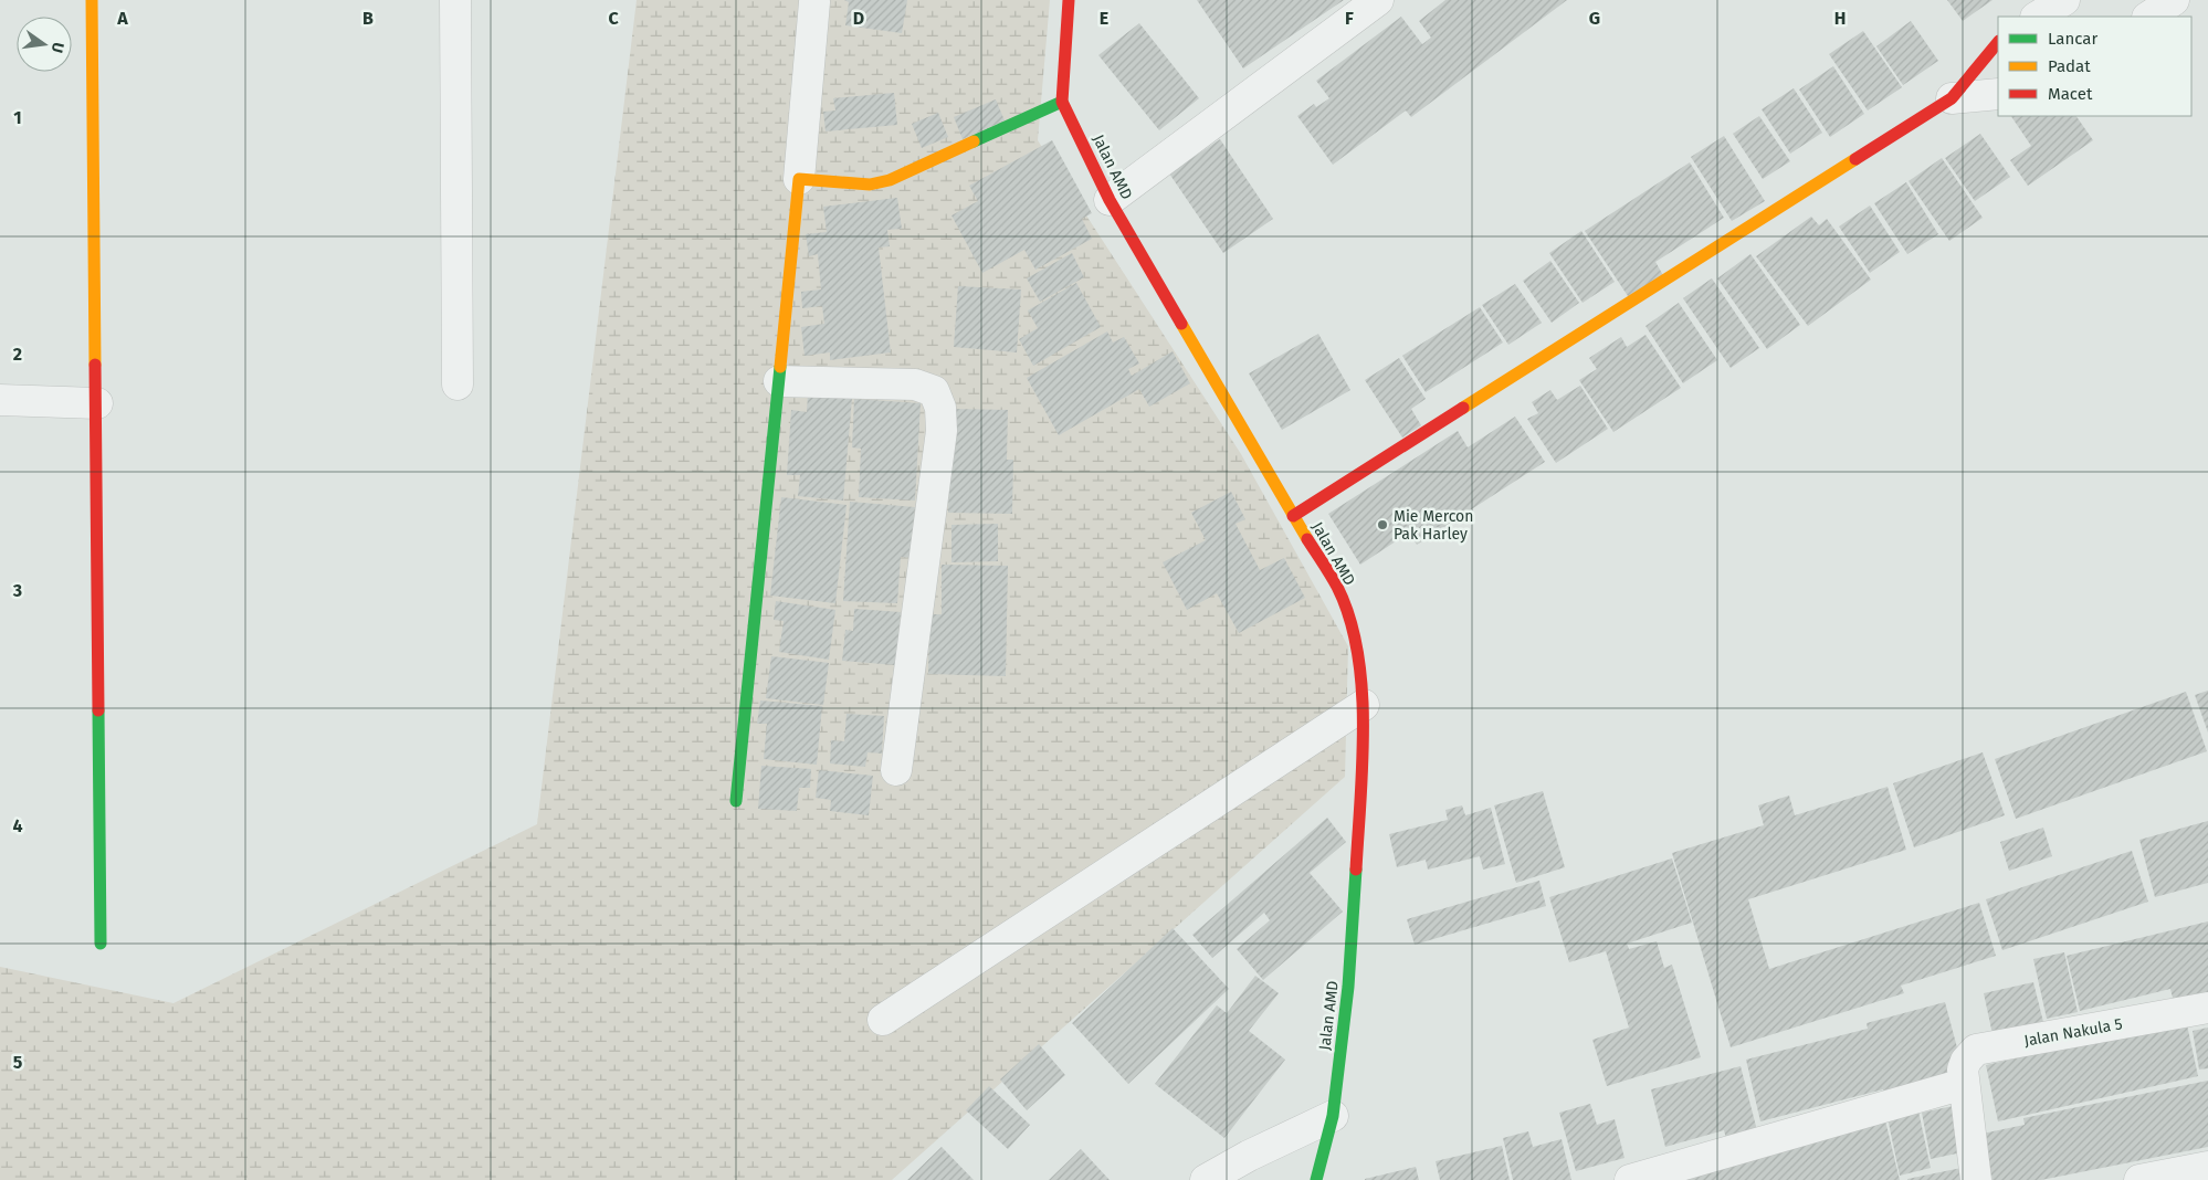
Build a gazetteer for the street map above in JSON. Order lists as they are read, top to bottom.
{
  "streets": {
    "street": ["Jalan AMD", "Jalan Nakula 5"]
  },
  "places": ["Mie Mercon Pak Harley"],
  "legend": ["Lancar", "Padat", "Macet"],
  "north": "right",
  "grid": {
    "columns": [
      "A",
      "B",
      "C",
      "D",
      "E",
      "F",
      "G",
      "H"
    ],
    "rows": [
      "1",
      "2",
      "3",
      "4",
      "5"
    ]
  }
}
